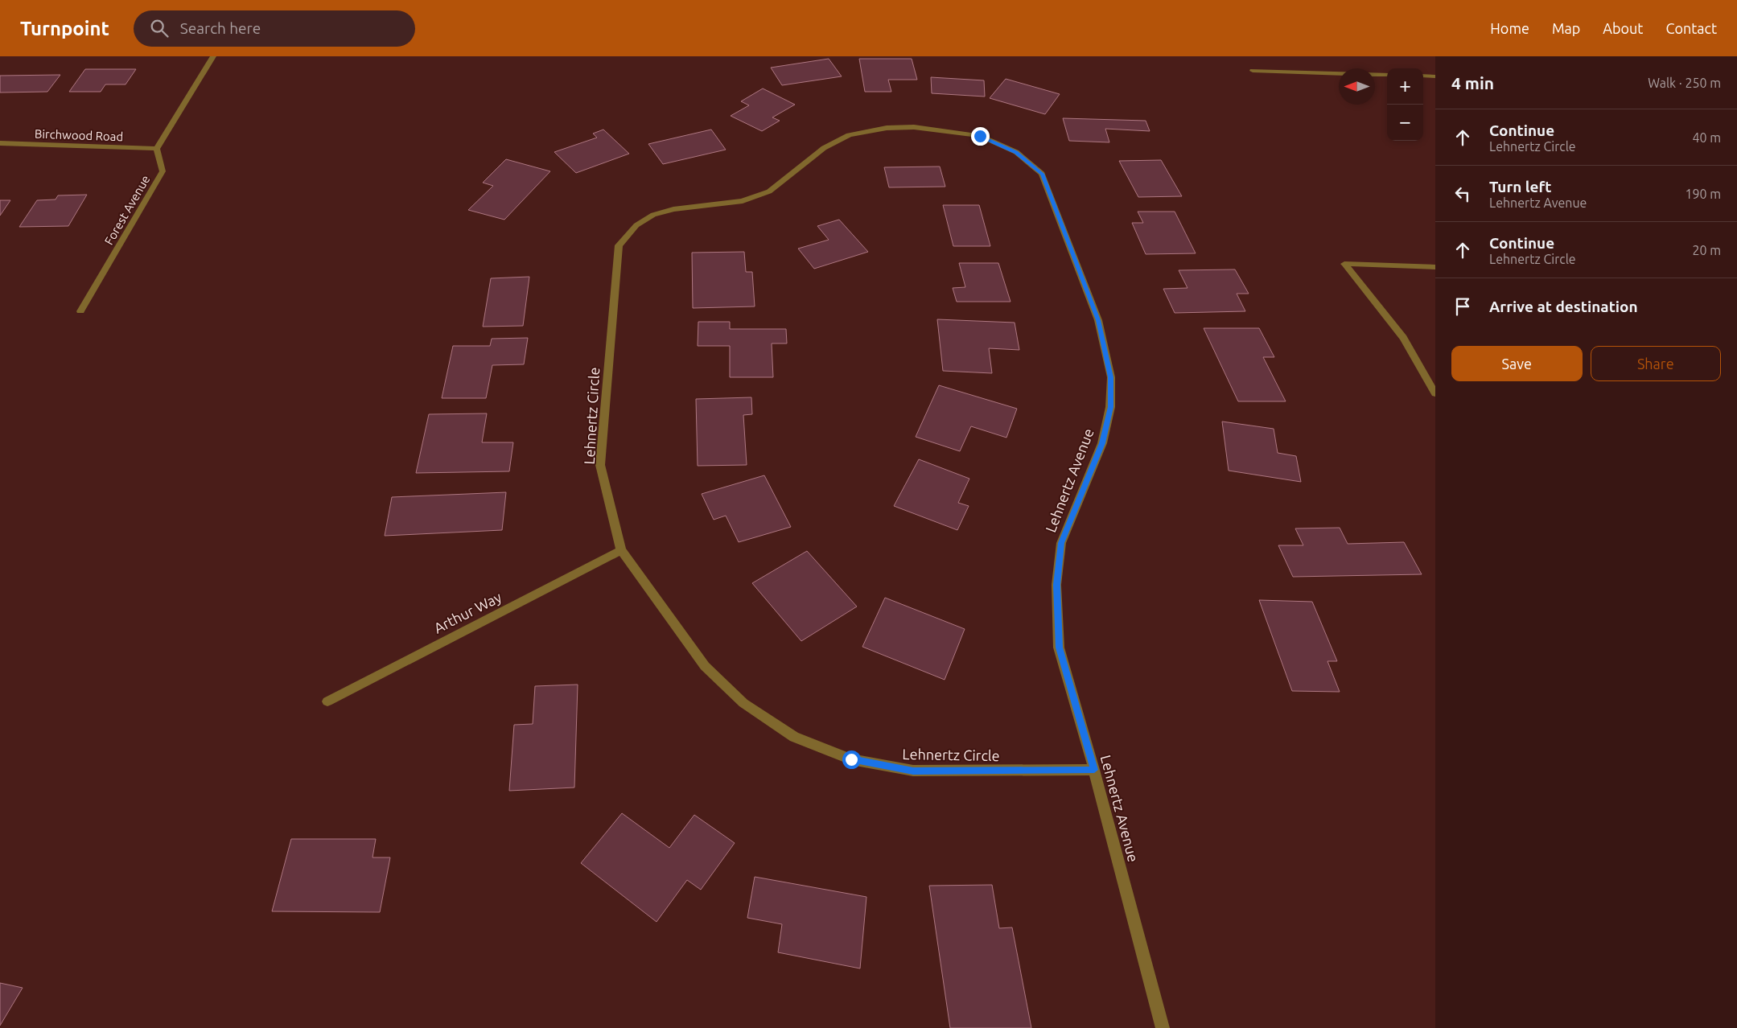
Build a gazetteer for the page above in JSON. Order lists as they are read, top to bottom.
{
  "streets": {
    "street": [
      "Birchwood Road",
      "Forest Avenue",
      "Lehnertz Circle",
      "Lehnertz Avenue",
      "Arthur Way"
    ]
  },
  "crossings": [
    ["Birchwood Road", "Forest Avenue"],
    ["Lehnertz Circle", "Lehnertz Avenue"],
    ["Lehnertz Circle", "Arthur Way"]
  ],
  "north": "left",
  "page": {
    "header": "Turnpoint",
    "search": "Search here",
    "nav": [
      "Home",
      "Map",
      "About",
      "Contact"
    ],
    "heading": ["4 min", "Walk · 250 m"],
    "map_buttons": ["+", "−"],
    "list": [
      ["Continue", "Lehnertz Circle", "40 m"],
      ["Turn left", "Lehnertz Avenue", "190 m"],
      ["Continue", "Lehnertz Circle", "20 m"],
      "Arrive at destination"
    ],
    "buttons": ["Save", "Share"]
  }
}
